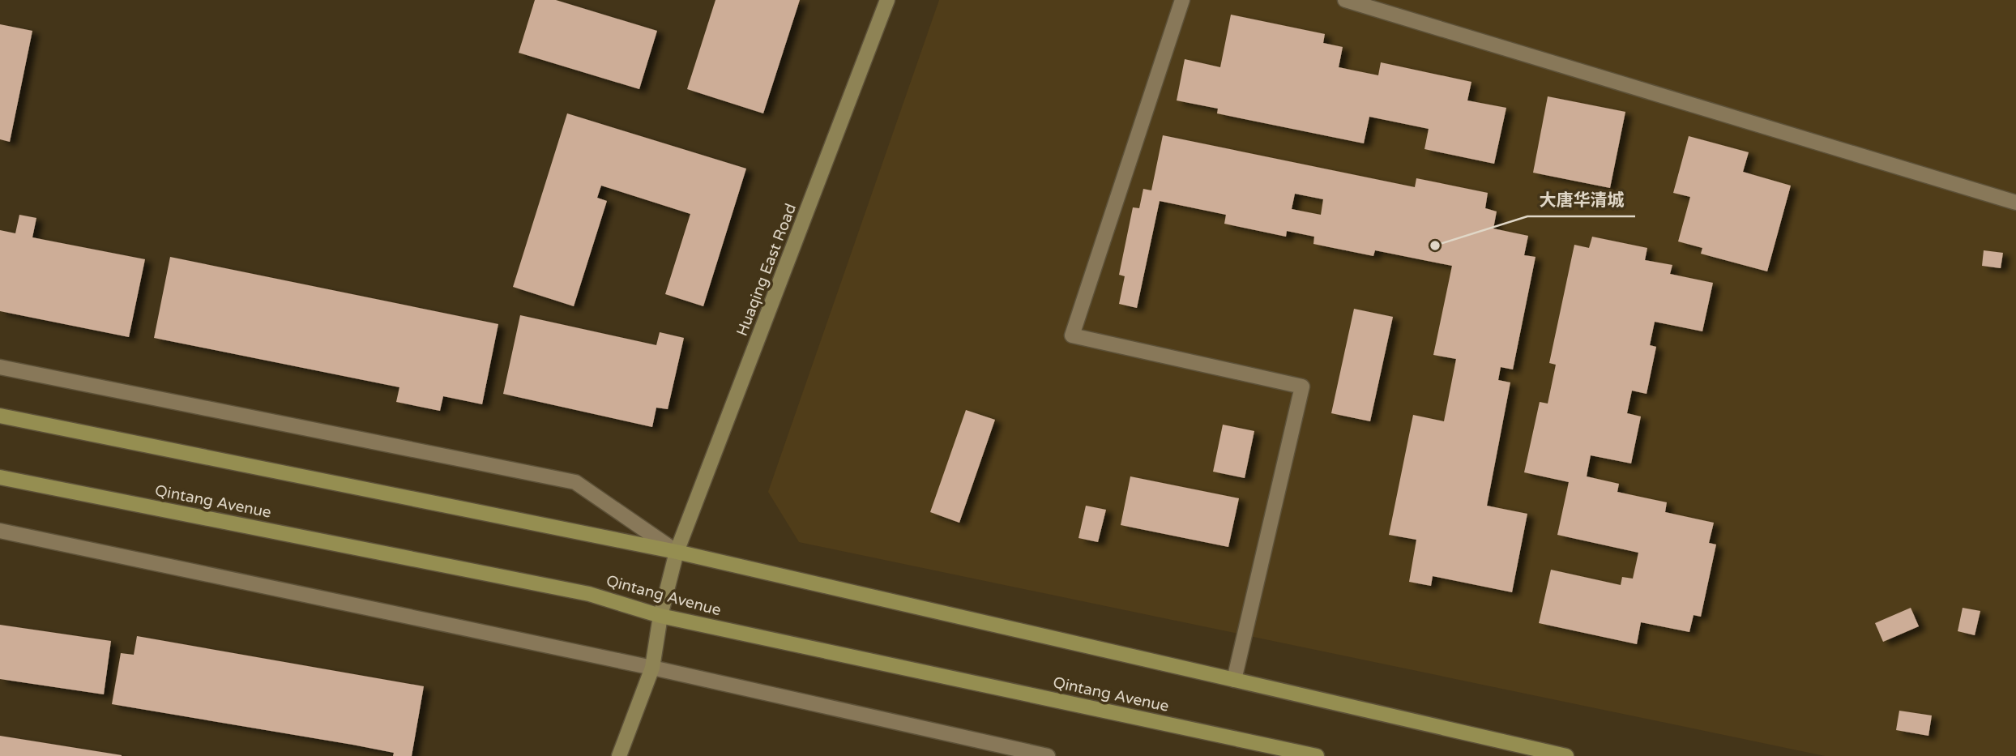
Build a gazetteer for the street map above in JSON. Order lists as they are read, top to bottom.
{
  "streets": {
    "main road": ["Qintang Avenue"],
    "street": ["Huaqing East Road"]
  },
  "crossings": [
    ["Huaqing East Road", "Qintang Avenue"]
  ],
  "places": ["大唐华清城"]
}
